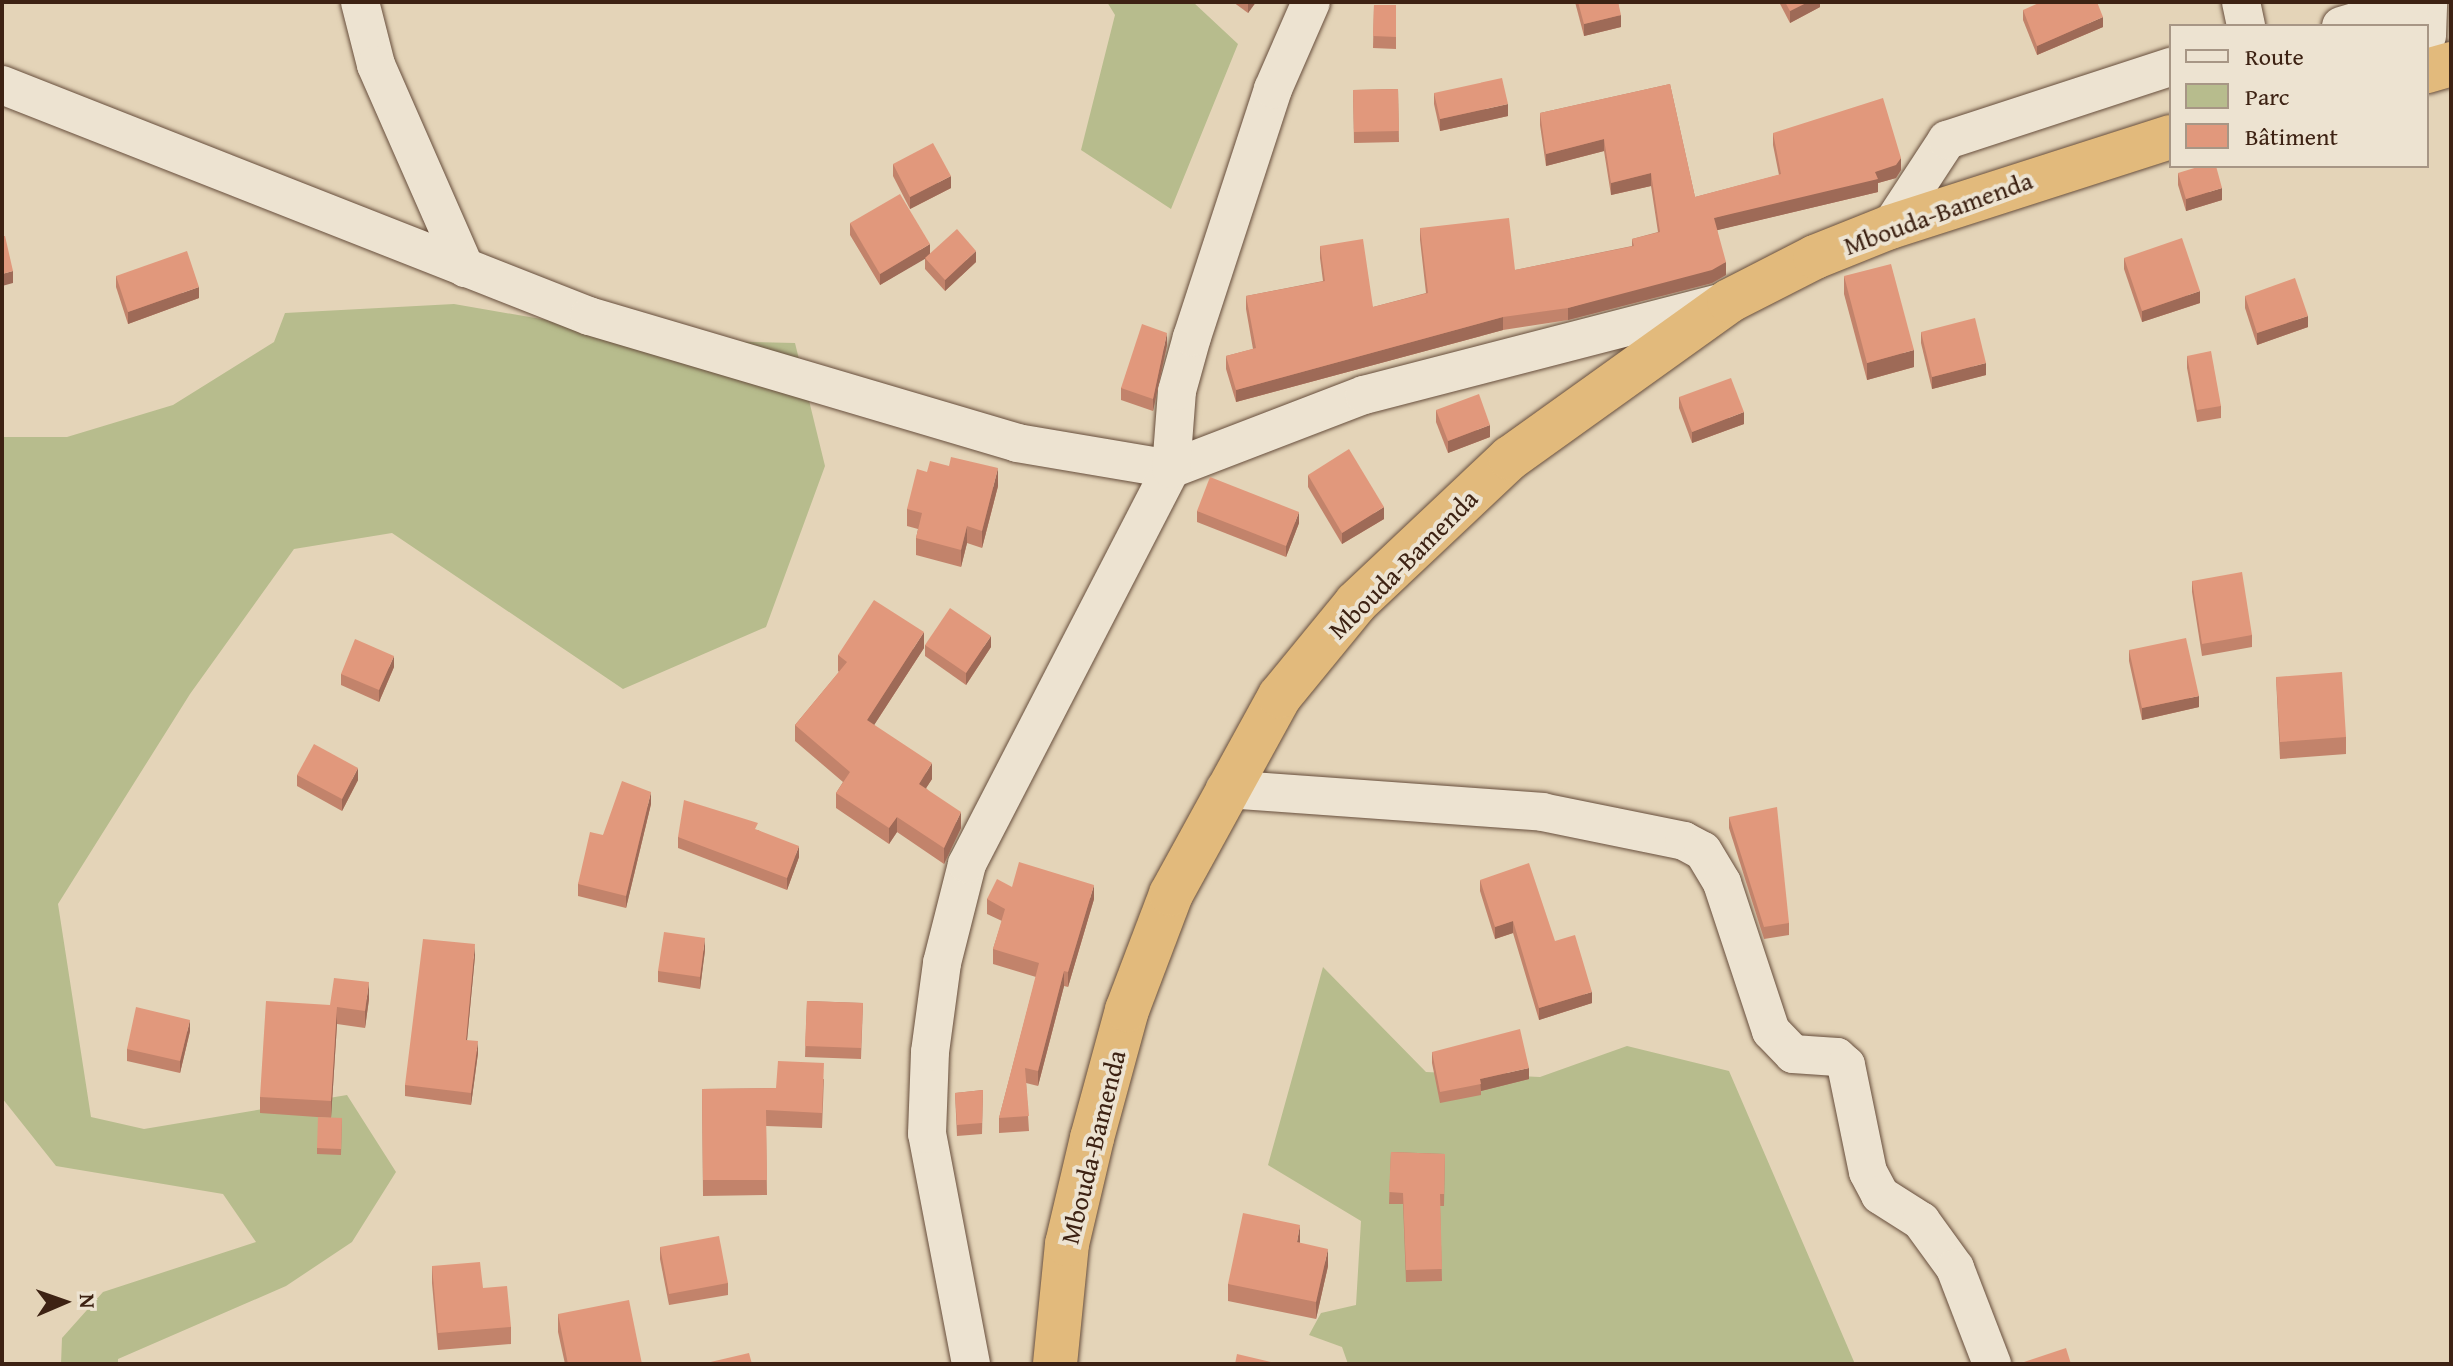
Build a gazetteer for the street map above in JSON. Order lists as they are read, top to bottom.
{
  "streets": {
    "highway": ["Mbouda-Bamenda"]
  },
  "legend": ["Route", "Parc", "Bâtiment"],
  "north": "right"
}
